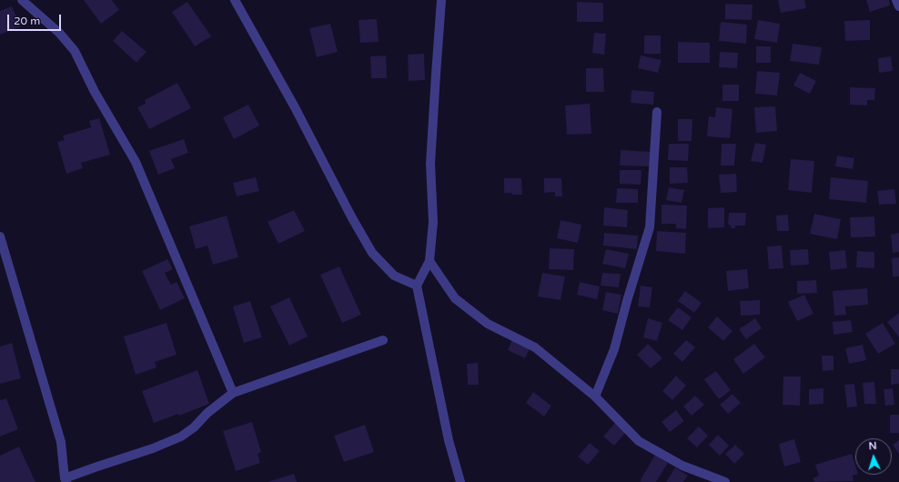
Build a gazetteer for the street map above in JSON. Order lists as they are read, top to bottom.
{
  "scale_bar": "20 m",
  "north": "top"
}
